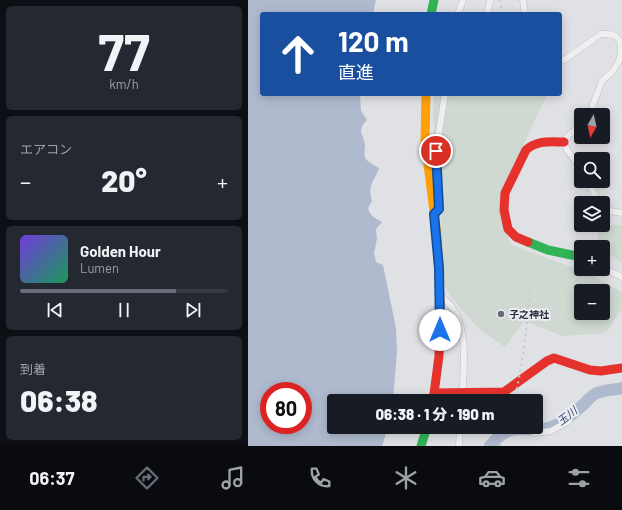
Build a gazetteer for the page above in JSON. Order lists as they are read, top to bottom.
{
  "water": ["玉川"],
  "places": ["子之神社"],
  "north": "bottom",
  "page": {
    "tile": [
      ["77", "km/h"],
      "エアコン",
      ["到着", "06:38"]
    ],
    "turn": ["120 m", "直進"],
    "map_buttons": ["+", "−"],
    "heat": ["−", "20°", "+"],
    "song": ["Golden Hour", "Lumen"],
    "limit": "80",
    "trip": "06:38 · 1 分 · 190 m",
    "tabs": "06:37"
  }
}
